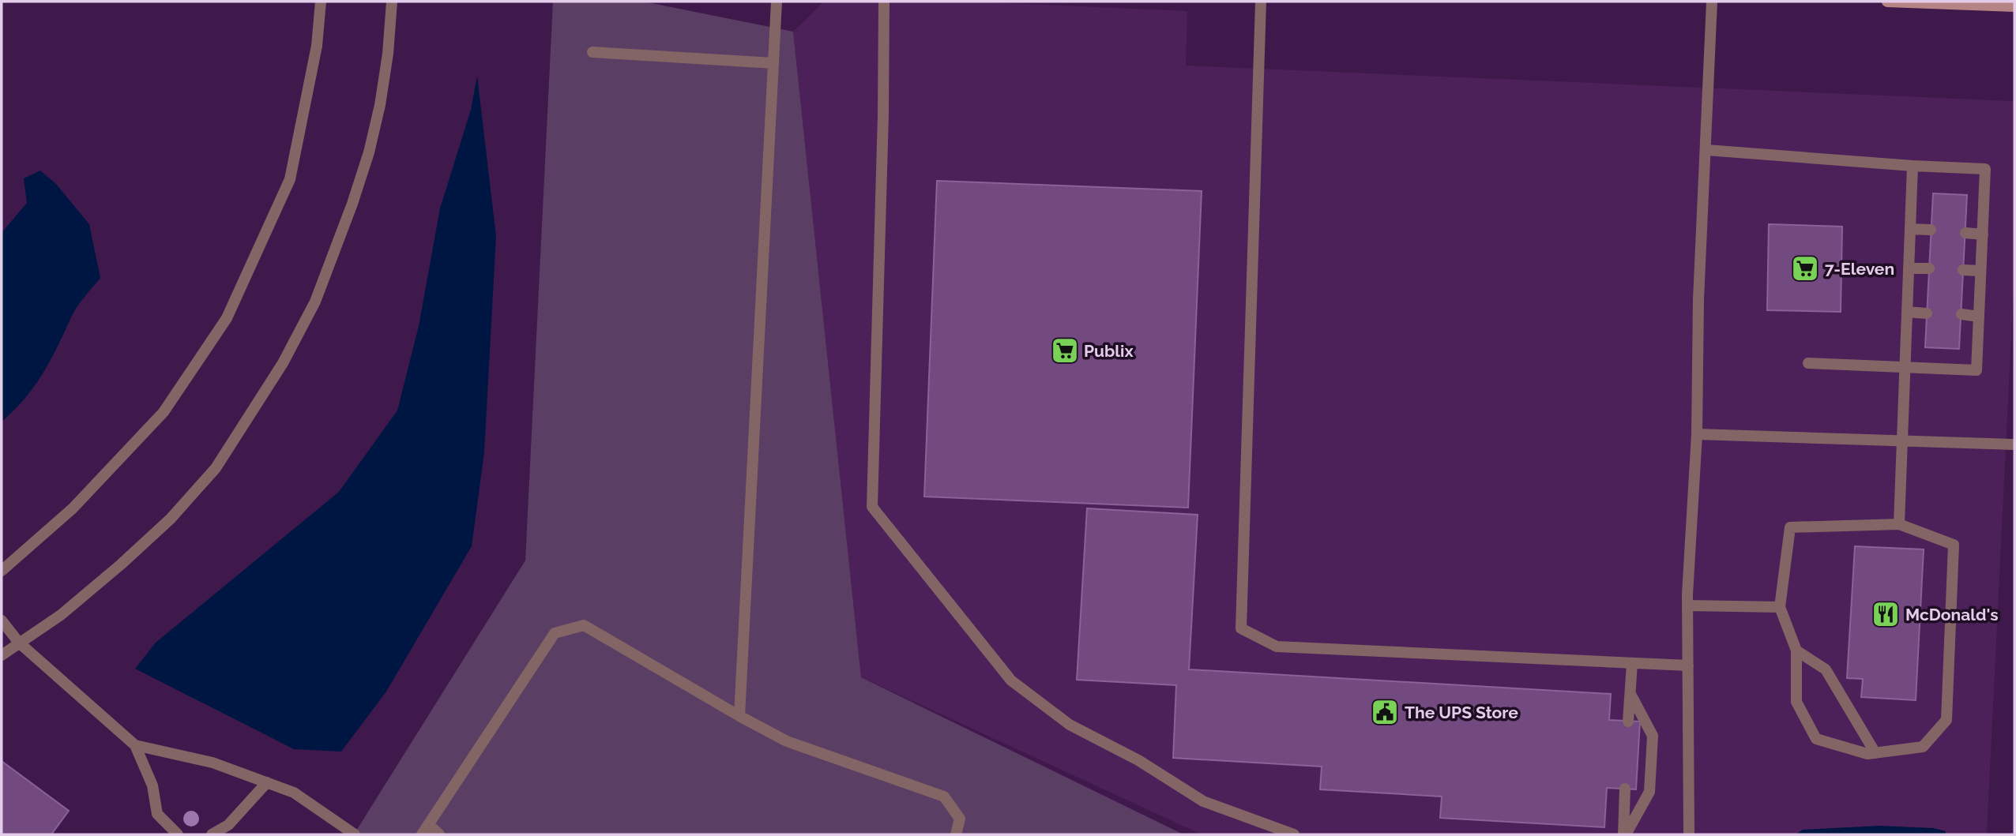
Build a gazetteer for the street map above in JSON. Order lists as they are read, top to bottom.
{
  "places": {
    "supermarket": ["7-Eleven", "Publix"],
    "restaurant": ["McDonald's"],
    "public building": ["The UPS Store"]
  }
}
